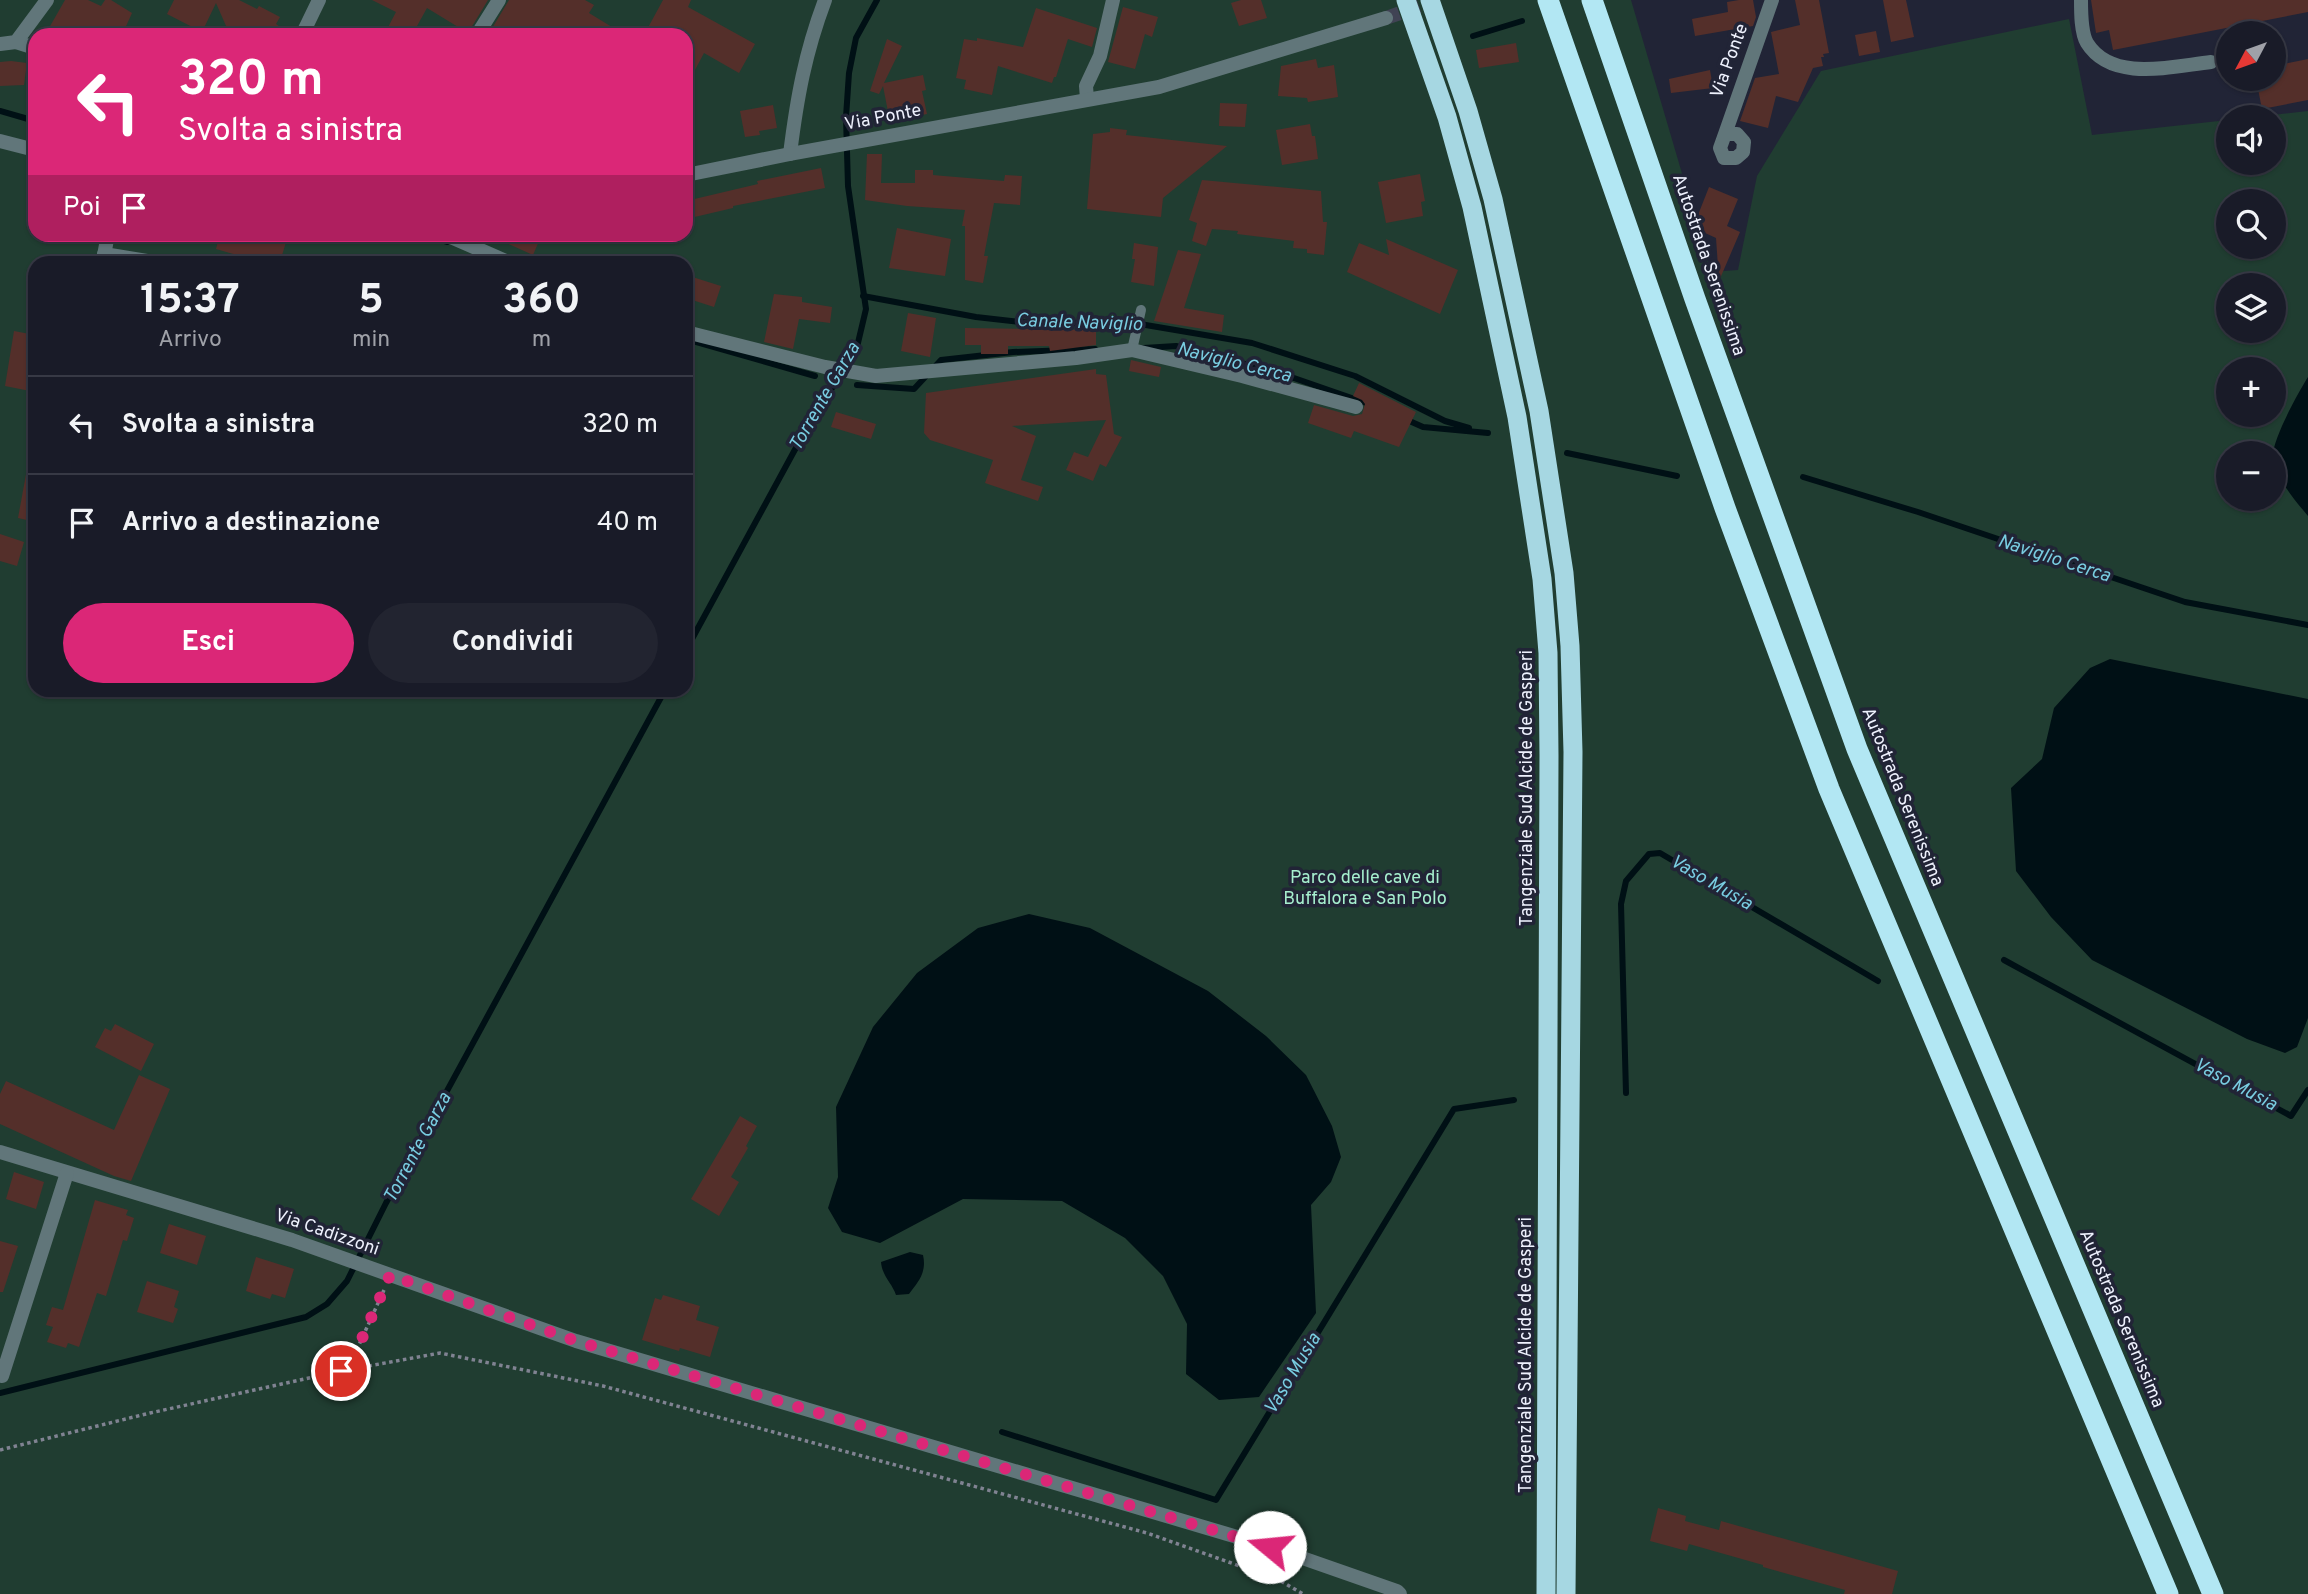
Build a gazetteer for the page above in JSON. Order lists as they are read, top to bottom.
{
  "streets": {
    "highway": ["Autostrada Serenissima", "Tangenziale Sud Alcide de Gasperi"],
    "street": ["Via Ponte", "Via Cadizzoni"]
  },
  "water": [
    "Canale Naviglio",
    "Naviglio Cerca",
    "Torrente Garza",
    "Vaso Musia"
  ],
  "parks": ["Parco delle cave di Buffalora e San Polo"],
  "north": "bottom left",
  "page": {
    "map_buttons": ["+", "−"],
    "turn": ["320 m", "Svolta a sinistra"],
    "then": "Poi",
    "eta": [
      "15:37",
      "Arrivo",
      "5",
      "min",
      "360",
      "m"
    ],
    "list": [
      {
        "name": "Svolta a sinistra",
        "value": "320 m"
      },
      {
        "name": "Arrivo a destinazione",
        "value": "40 m"
      }
    ],
    "buttons": ["Esci", "Condividi"]
  }
}
